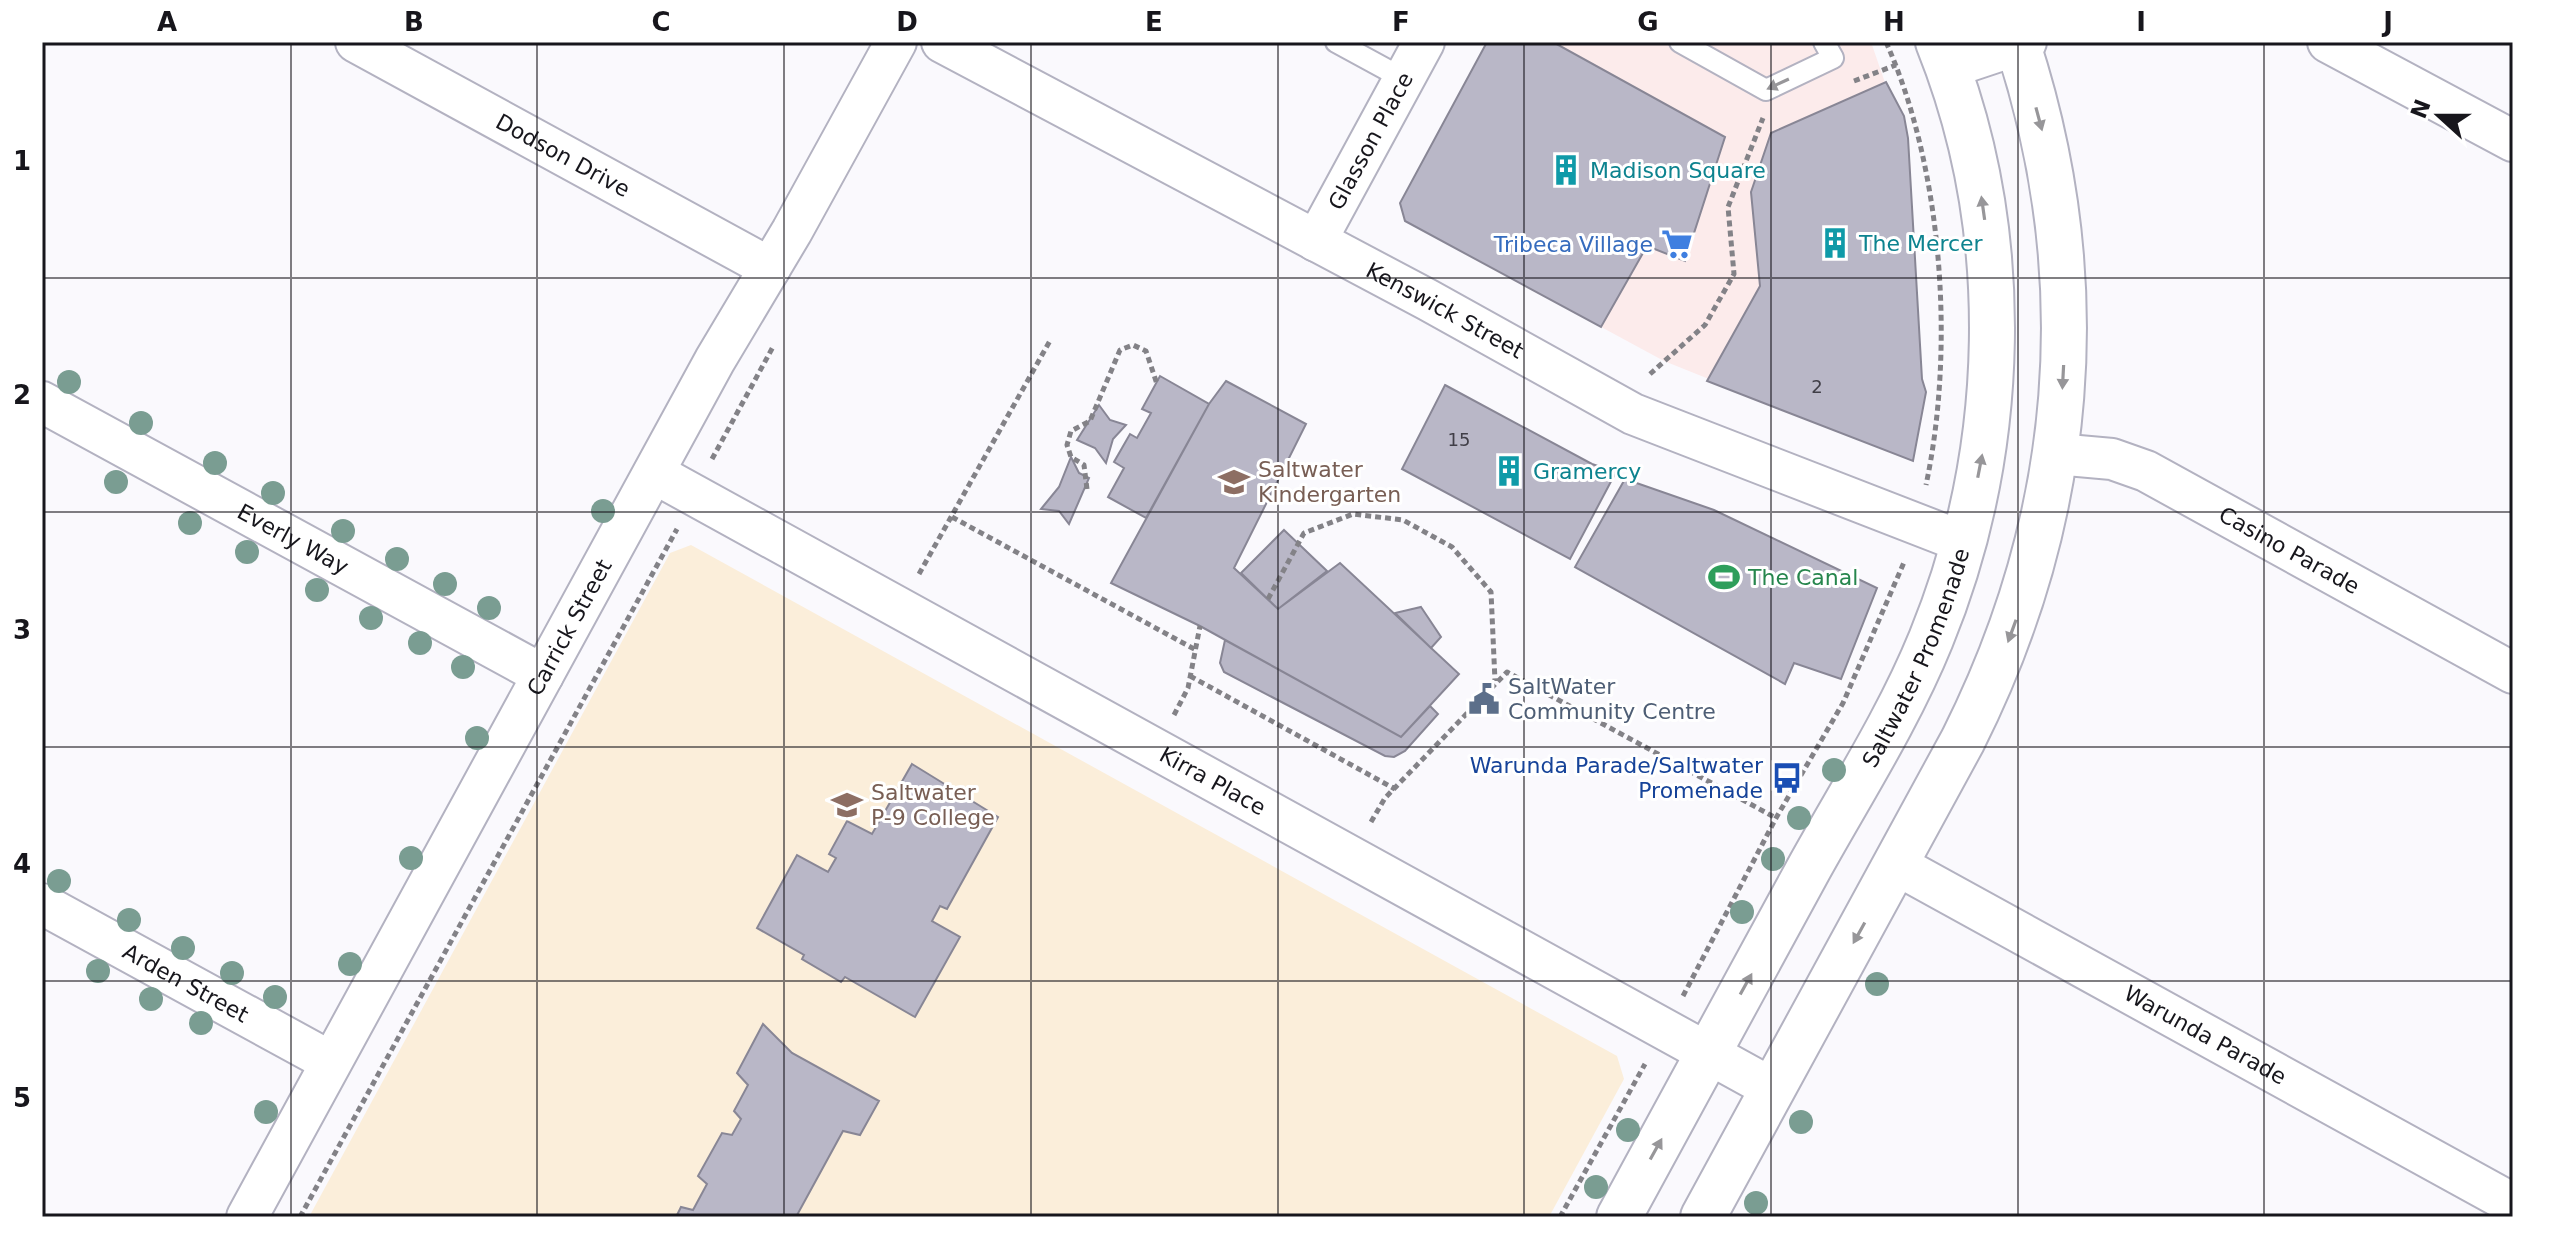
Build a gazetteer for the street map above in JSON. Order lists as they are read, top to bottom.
{
  "streets": {
    "street": [
      "Glasson Place",
      "Dodson Drive",
      "Kenswick Street",
      "Everly Way",
      "Casino Parade",
      "Carrick Street",
      "Saltwater Promenade",
      "Kirra Place",
      "Arden Street",
      "Warunda Parade"
    ]
  },
  "crossings": [
    ["Glasson Place", "Kenswick Street"],
    ["Dodson Drive", "Carrick Street"],
    ["Kenswick Street", "Saltwater Promenade"],
    ["Everly Way", "Carrick Street"],
    ["Carrick Street", "Kirra Place"],
    ["Carrick Street", "Arden Street"],
    ["Saltwater Promenade", "Kirra Place"]
  ],
  "places": {
    "building": ["Madison Square", "The Mercer", "Gramercy"],
    "supermarket": ["Tribeca Village"],
    "school or university": ["Saltwater Kindergarten", "Saltwater P-9 College"],
    "sports": ["The Canal"],
    "public building": ["SaltWater Community Centre"],
    "bus stop": ["Warunda Parade/Saltwater Promenade"]
  },
  "house_numbers": ["2", "15"],
  "north": "left",
  "grid": {
    "columns": [
      "A",
      "B",
      "C",
      "D",
      "E",
      "F",
      "G",
      "H",
      "I",
      "J"
    ],
    "rows": [
      "1",
      "2",
      "3",
      "4",
      "5"
    ]
  }
}
